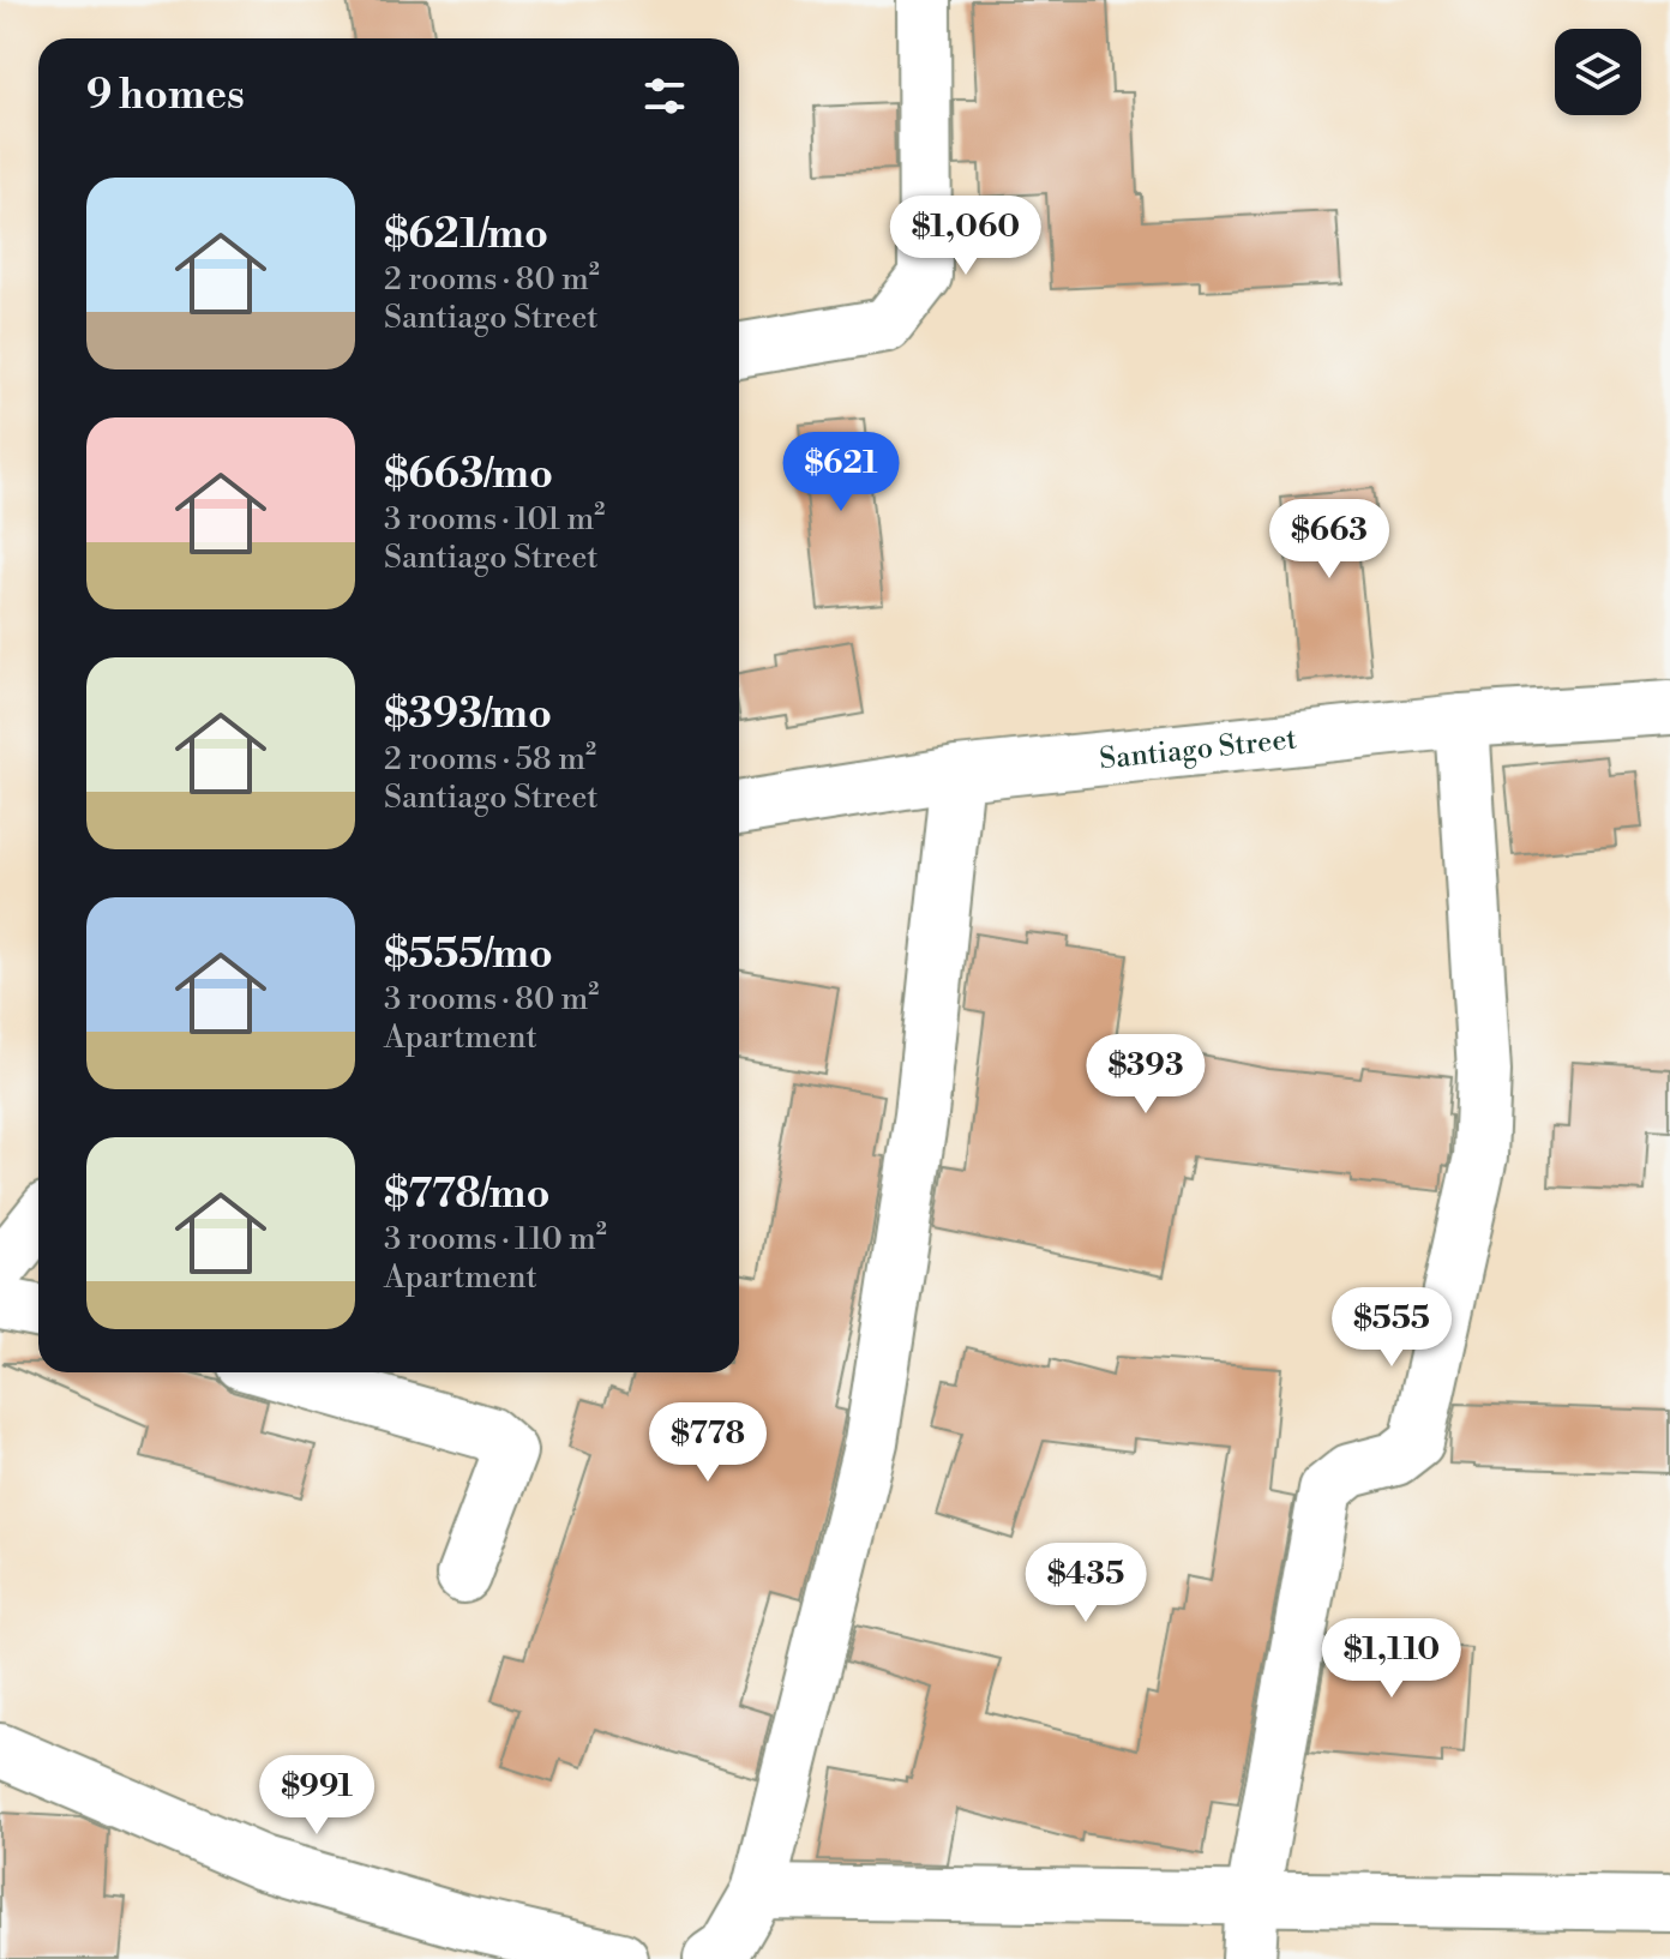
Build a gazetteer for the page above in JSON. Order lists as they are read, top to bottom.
{
  "streets": {
    "street": ["Santiago Street"]
  },
  "page": {
    "heading": "9 homes",
    "list": [
      {
        "name": "$621/mo",
        "note": "2 rooms · 80 m² · Santiago Street"
      },
      {
        "name": "$663/mo",
        "note": "3 rooms · 101 m² · Santiago Street"
      },
      {
        "name": "$393/mo",
        "note": "2 rooms · 58 m² · Santiago Street"
      },
      {
        "name": "$555/mo",
        "note": "3 rooms · 80 m² · Apartment"
      },
      {
        "name": "$778/mo",
        "note": "3 rooms · 110 m² · Apartment"
      }
    ],
    "price": [
      "$1,060",
      "$621",
      "$663",
      "$393",
      "$555",
      "$778",
      "$435",
      "$1,110",
      "$991"
    ]
  }
}
